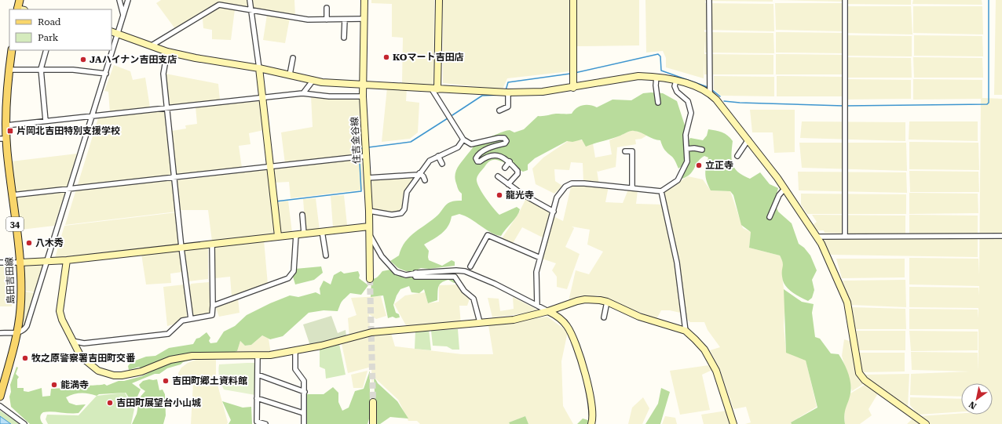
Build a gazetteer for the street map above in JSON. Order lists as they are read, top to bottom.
{
  "streets": {
    "main road": ["34", "島田吉田線"],
    "street": ["住吉金谷線"]
  },
  "places": {
    "other": [
      "KOマート吉田店",
      "JAハイナン吉田支店",
      "立正寺",
      "龍光寺",
      "八木秀",
      "牧之原警察署吉田町交番",
      "吉田町郷土資料館",
      "能満寺",
      "吉田町展望台小山城"
    ],
    "transit": ["片岡北吉田特別支援学校"]
  },
  "legend": ["Road", "Park"],
  "north": "bottom left"
}
